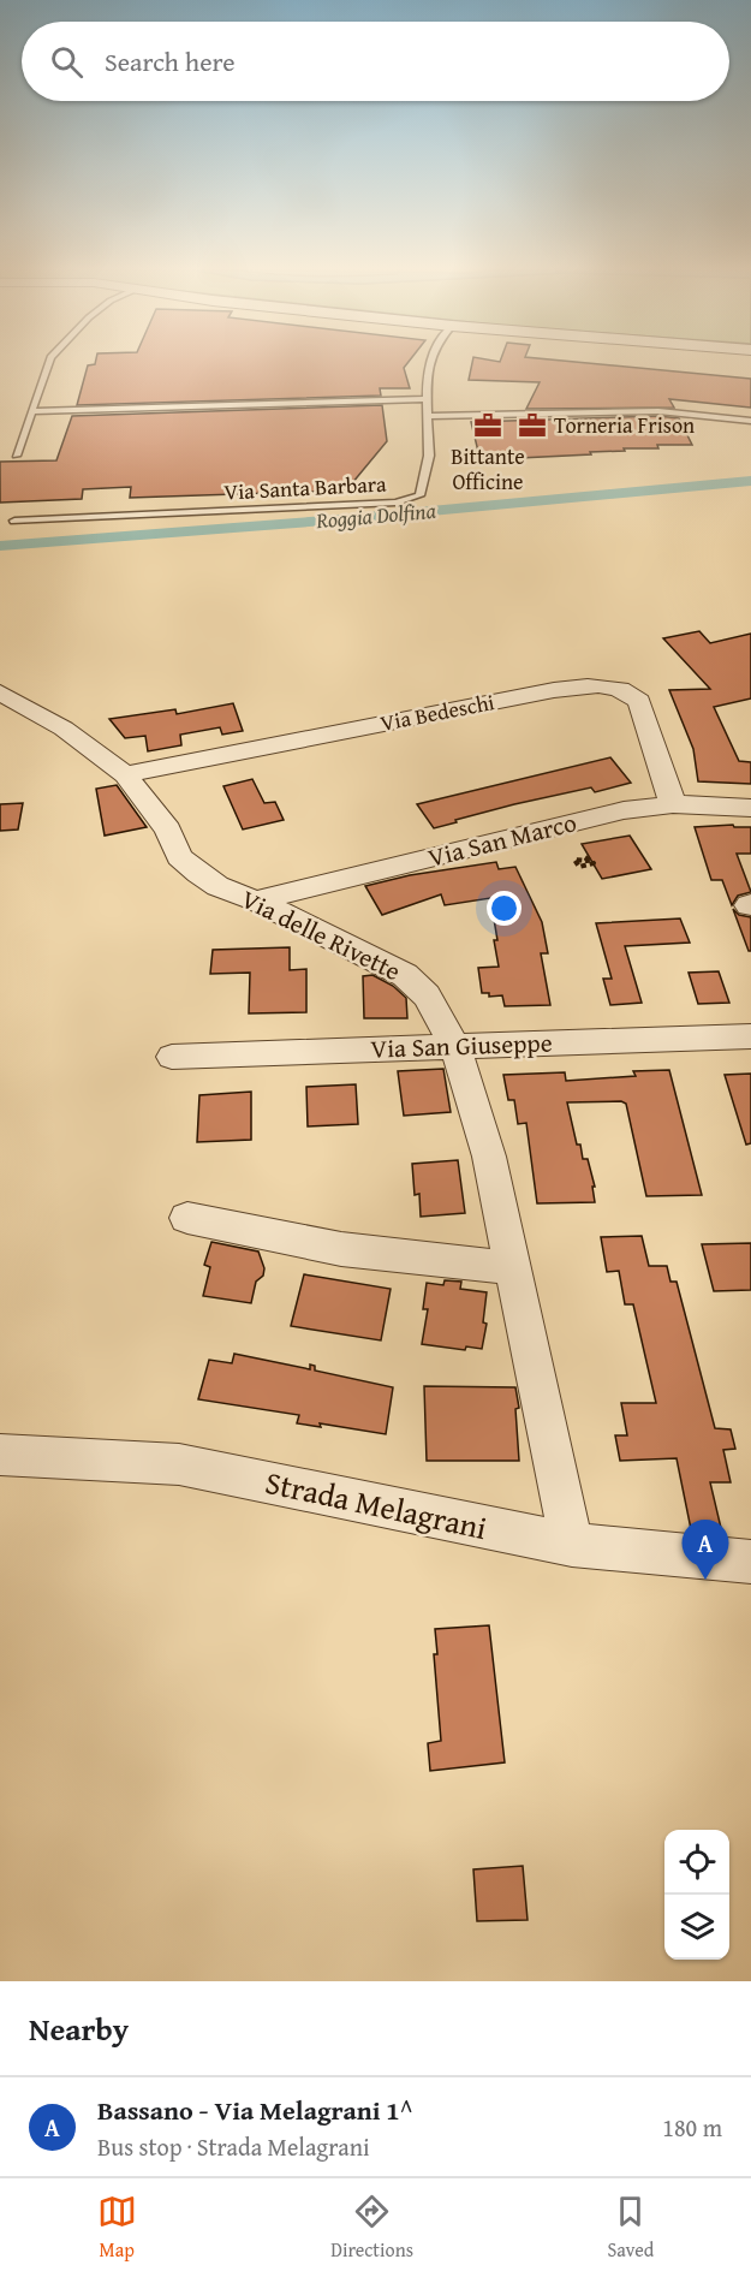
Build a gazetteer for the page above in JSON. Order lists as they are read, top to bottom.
{
  "streets": {
    "street": [
      "Via Bedeschi",
      "Via San Marco",
      "Via delle Rivette",
      "Via San Giuseppe",
      "Strada Melagrani"
    ],
    "lane": ["Via Santa Barbara"]
  },
  "crossings": [
    ["Via Bedeschi", "Via San Marco"],
    ["Via Bedeschi", "Via delle Rivette"],
    ["Via San Marco", "Via delle Rivette"],
    ["Via delle Rivette", "Via San Giuseppe"],
    ["Via delle Rivette", "Strada Melagrani"]
  ],
  "water": ["Roggia Dolfina"],
  "places": {
    "office": ["Bittante Officine", "Torneria Frison"]
  },
  "page": {
    "search": "Search here",
    "pins": "A",
    "heading": "Nearby",
    "list": [
      {
        "mark": "A",
        "name": "Bassano - Via Melagrani 1^",
        "note": "Bus stop · Strada Melagrani",
        "value": "180 m"
      }
    ],
    "nav": ["Map", "Directions", "Saved"]
  }
}
